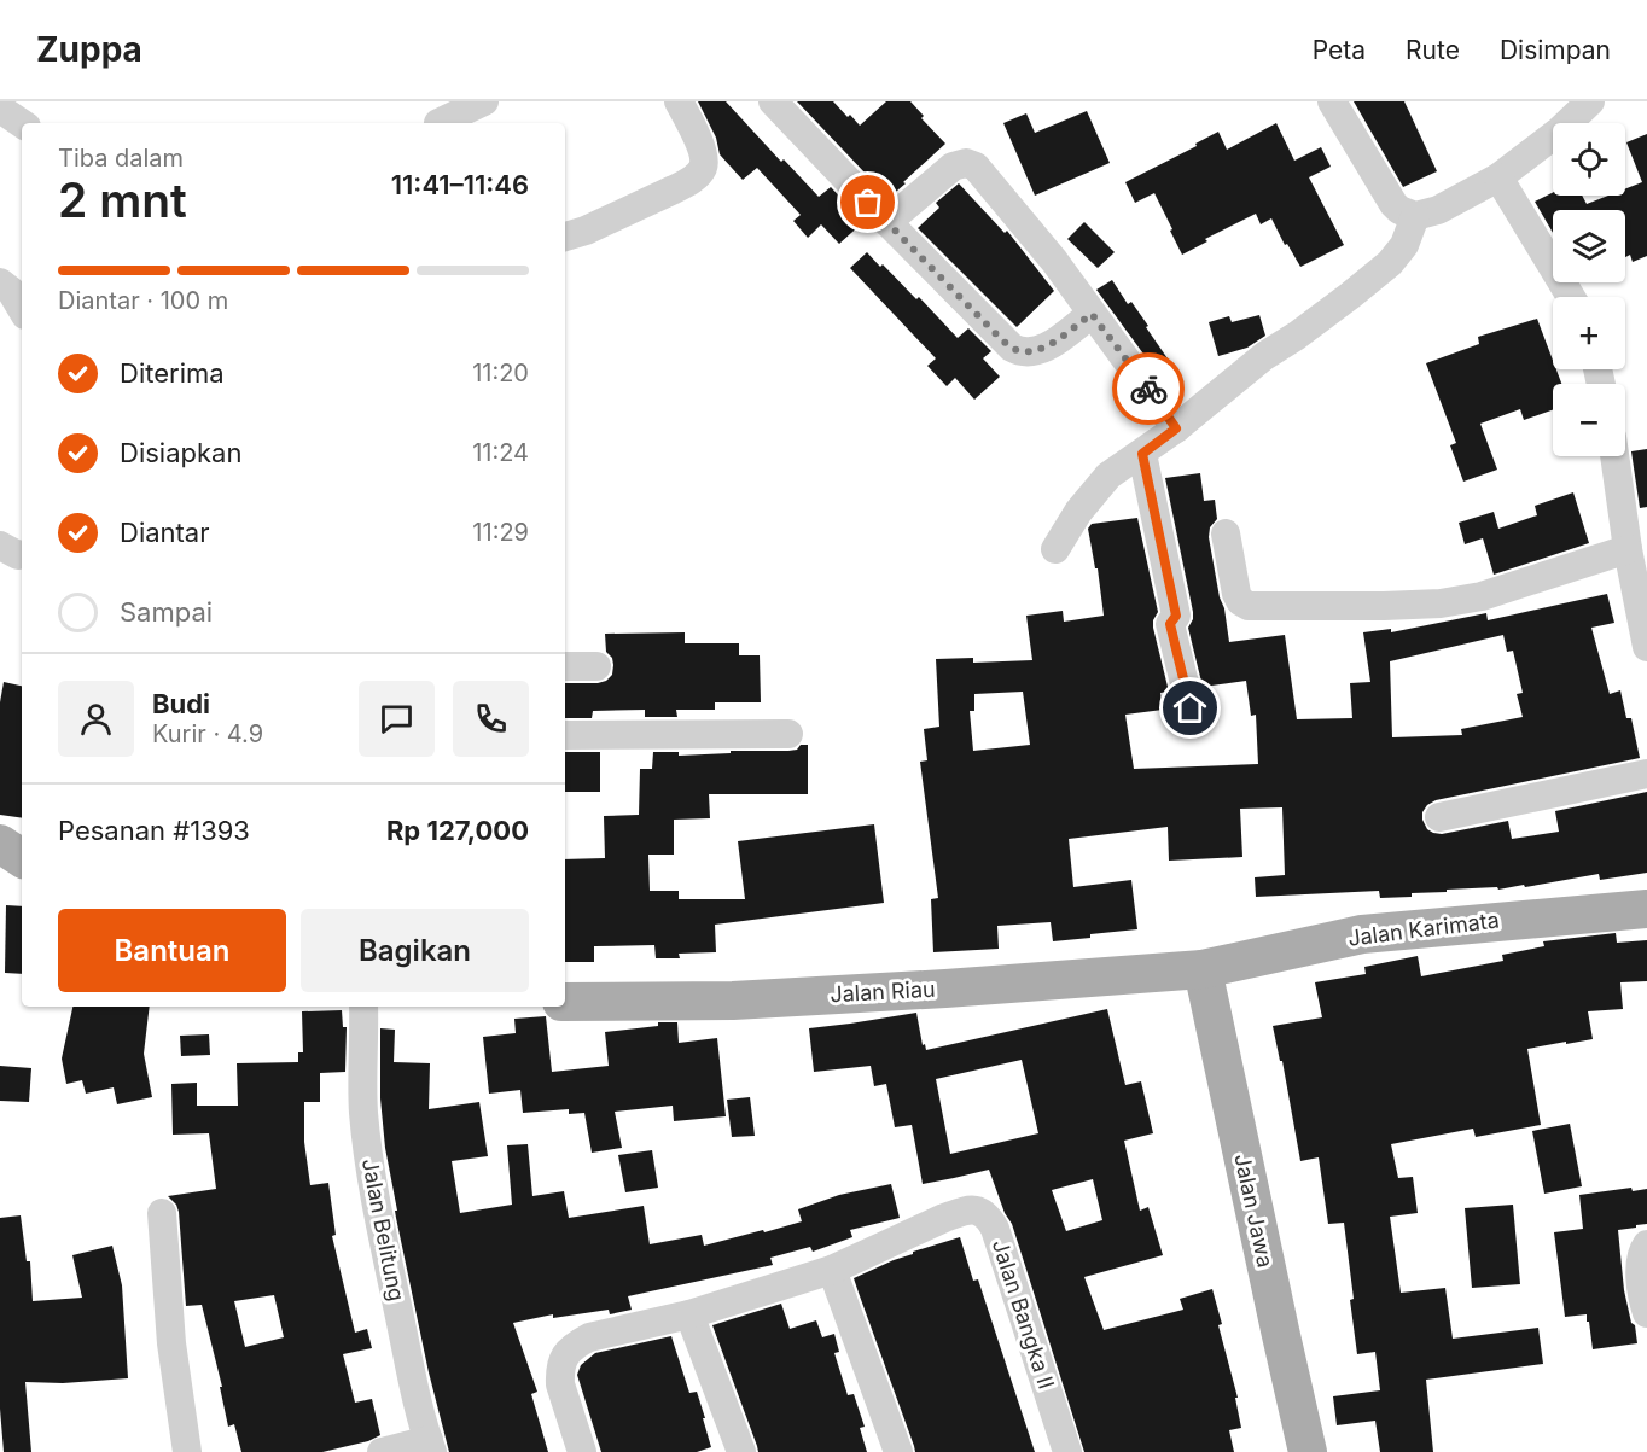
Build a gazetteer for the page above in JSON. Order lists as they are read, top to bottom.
{
  "streets": {
    "main road": ["Jalan Karimata", "Jalan Riau", "Jalan Jawa"],
    "street": ["Jalan Belitung", "Jalan Bangka II"]
  },
  "crossings": [
    ["Jalan Karimata", "Jalan Riau"],
    ["Jalan Karimata", "Jalan Jawa"],
    ["Jalan Riau", "Jalan Jawa"]
  ],
  "page": {
    "header": "Zuppa",
    "nav": ["Peta", "Rute", "Disimpan"],
    "map_buttons": ["+", "−"],
    "heading": ["2 mnt", "Tiba dalam", "11:41–11:46"],
    "panel": [
      "Budi",
      "Kurir · 4.9",
      "Pesanan #1393",
      "Rp 127,000"
    ],
    "bar": "Diantar · 100 m",
    "list": [
      ["Diterima", "11:20"],
      ["Disiapkan", "11:24"],
      ["Diantar", "11:29"],
      "Sampai"
    ],
    "buttons": ["Bantuan", "Bagikan"]
  }
}
